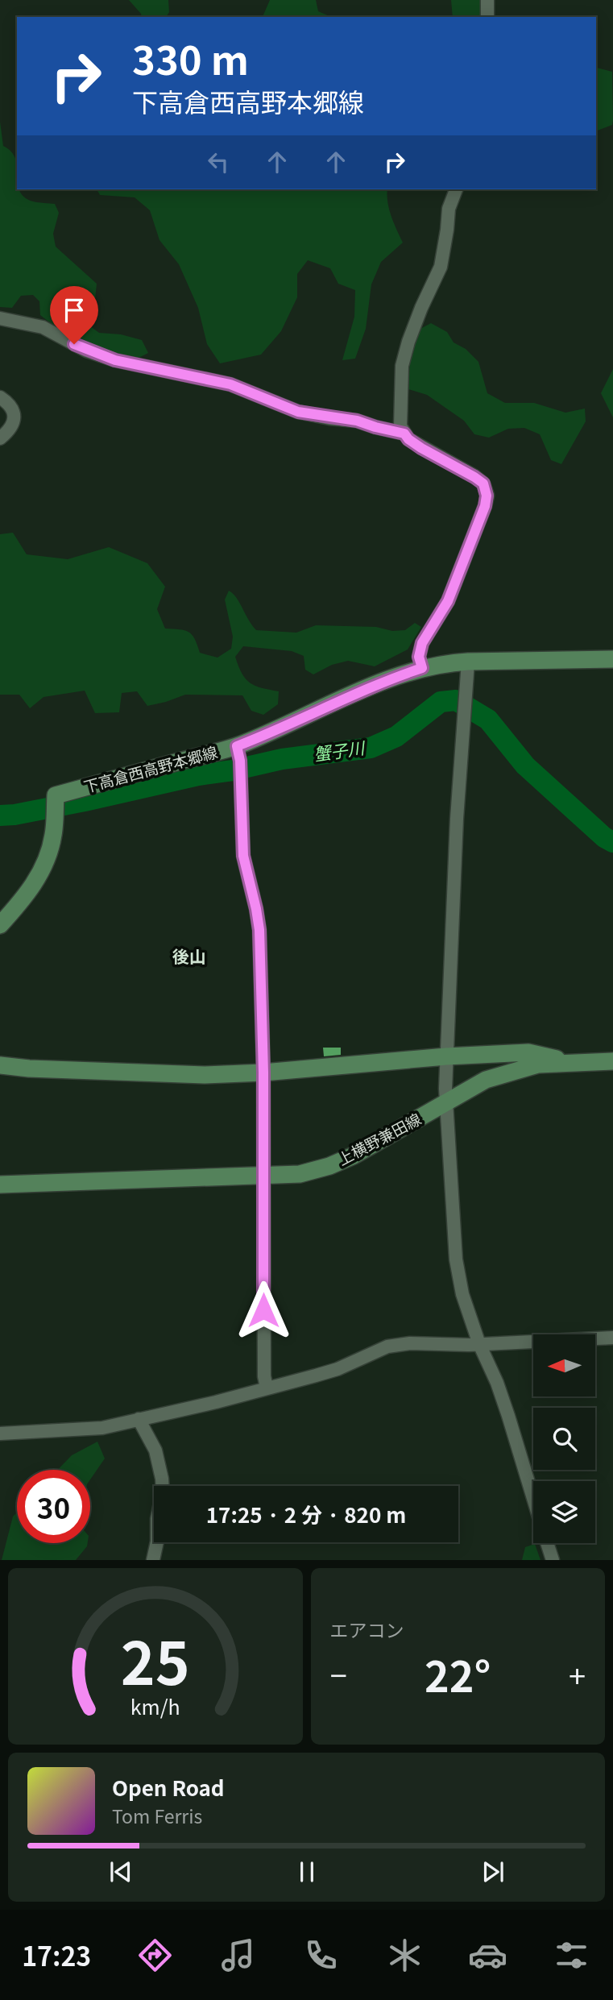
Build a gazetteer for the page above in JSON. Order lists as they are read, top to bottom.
{
  "streets": {
    "main road": ["下高倉西高野本郷線", "上横野兼田線"]
  },
  "districts": ["後山"],
  "water": ["蟹子川"],
  "north": "left",
  "page": {
    "turn": ["330 m", "下高倉西高野本郷線"],
    "limit": "30",
    "trip": "17:25 · 2 分 · 820 m",
    "tile": "エアコン",
    "heat": ["−", "22°", "+"],
    "song": ["Open Road", "Tom Ferris"],
    "tabs": "17:23",
    "gauge": ["25", "km/h"]
  }
}
